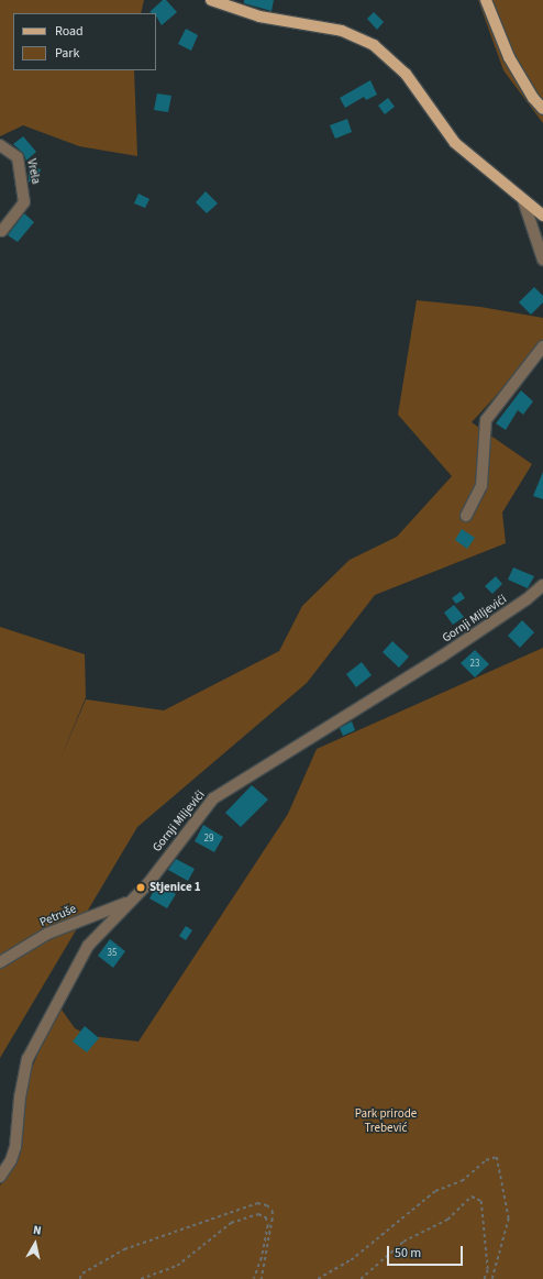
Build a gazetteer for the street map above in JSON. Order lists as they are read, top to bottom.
{
  "streets": {
    "street": ["Vrela", "Gornji Miljevići", "Petruše"]
  },
  "crossings": [
    ["Gornji Miljevići", "Petruše"]
  ],
  "parks": ["Park prirode Trebević"],
  "places": ["Stjenice 1"],
  "house_numbers": ["23", "29", "35"],
  "legend": ["Road", "Park"],
  "scale_bar": "50 m",
  "north": "top"
}
